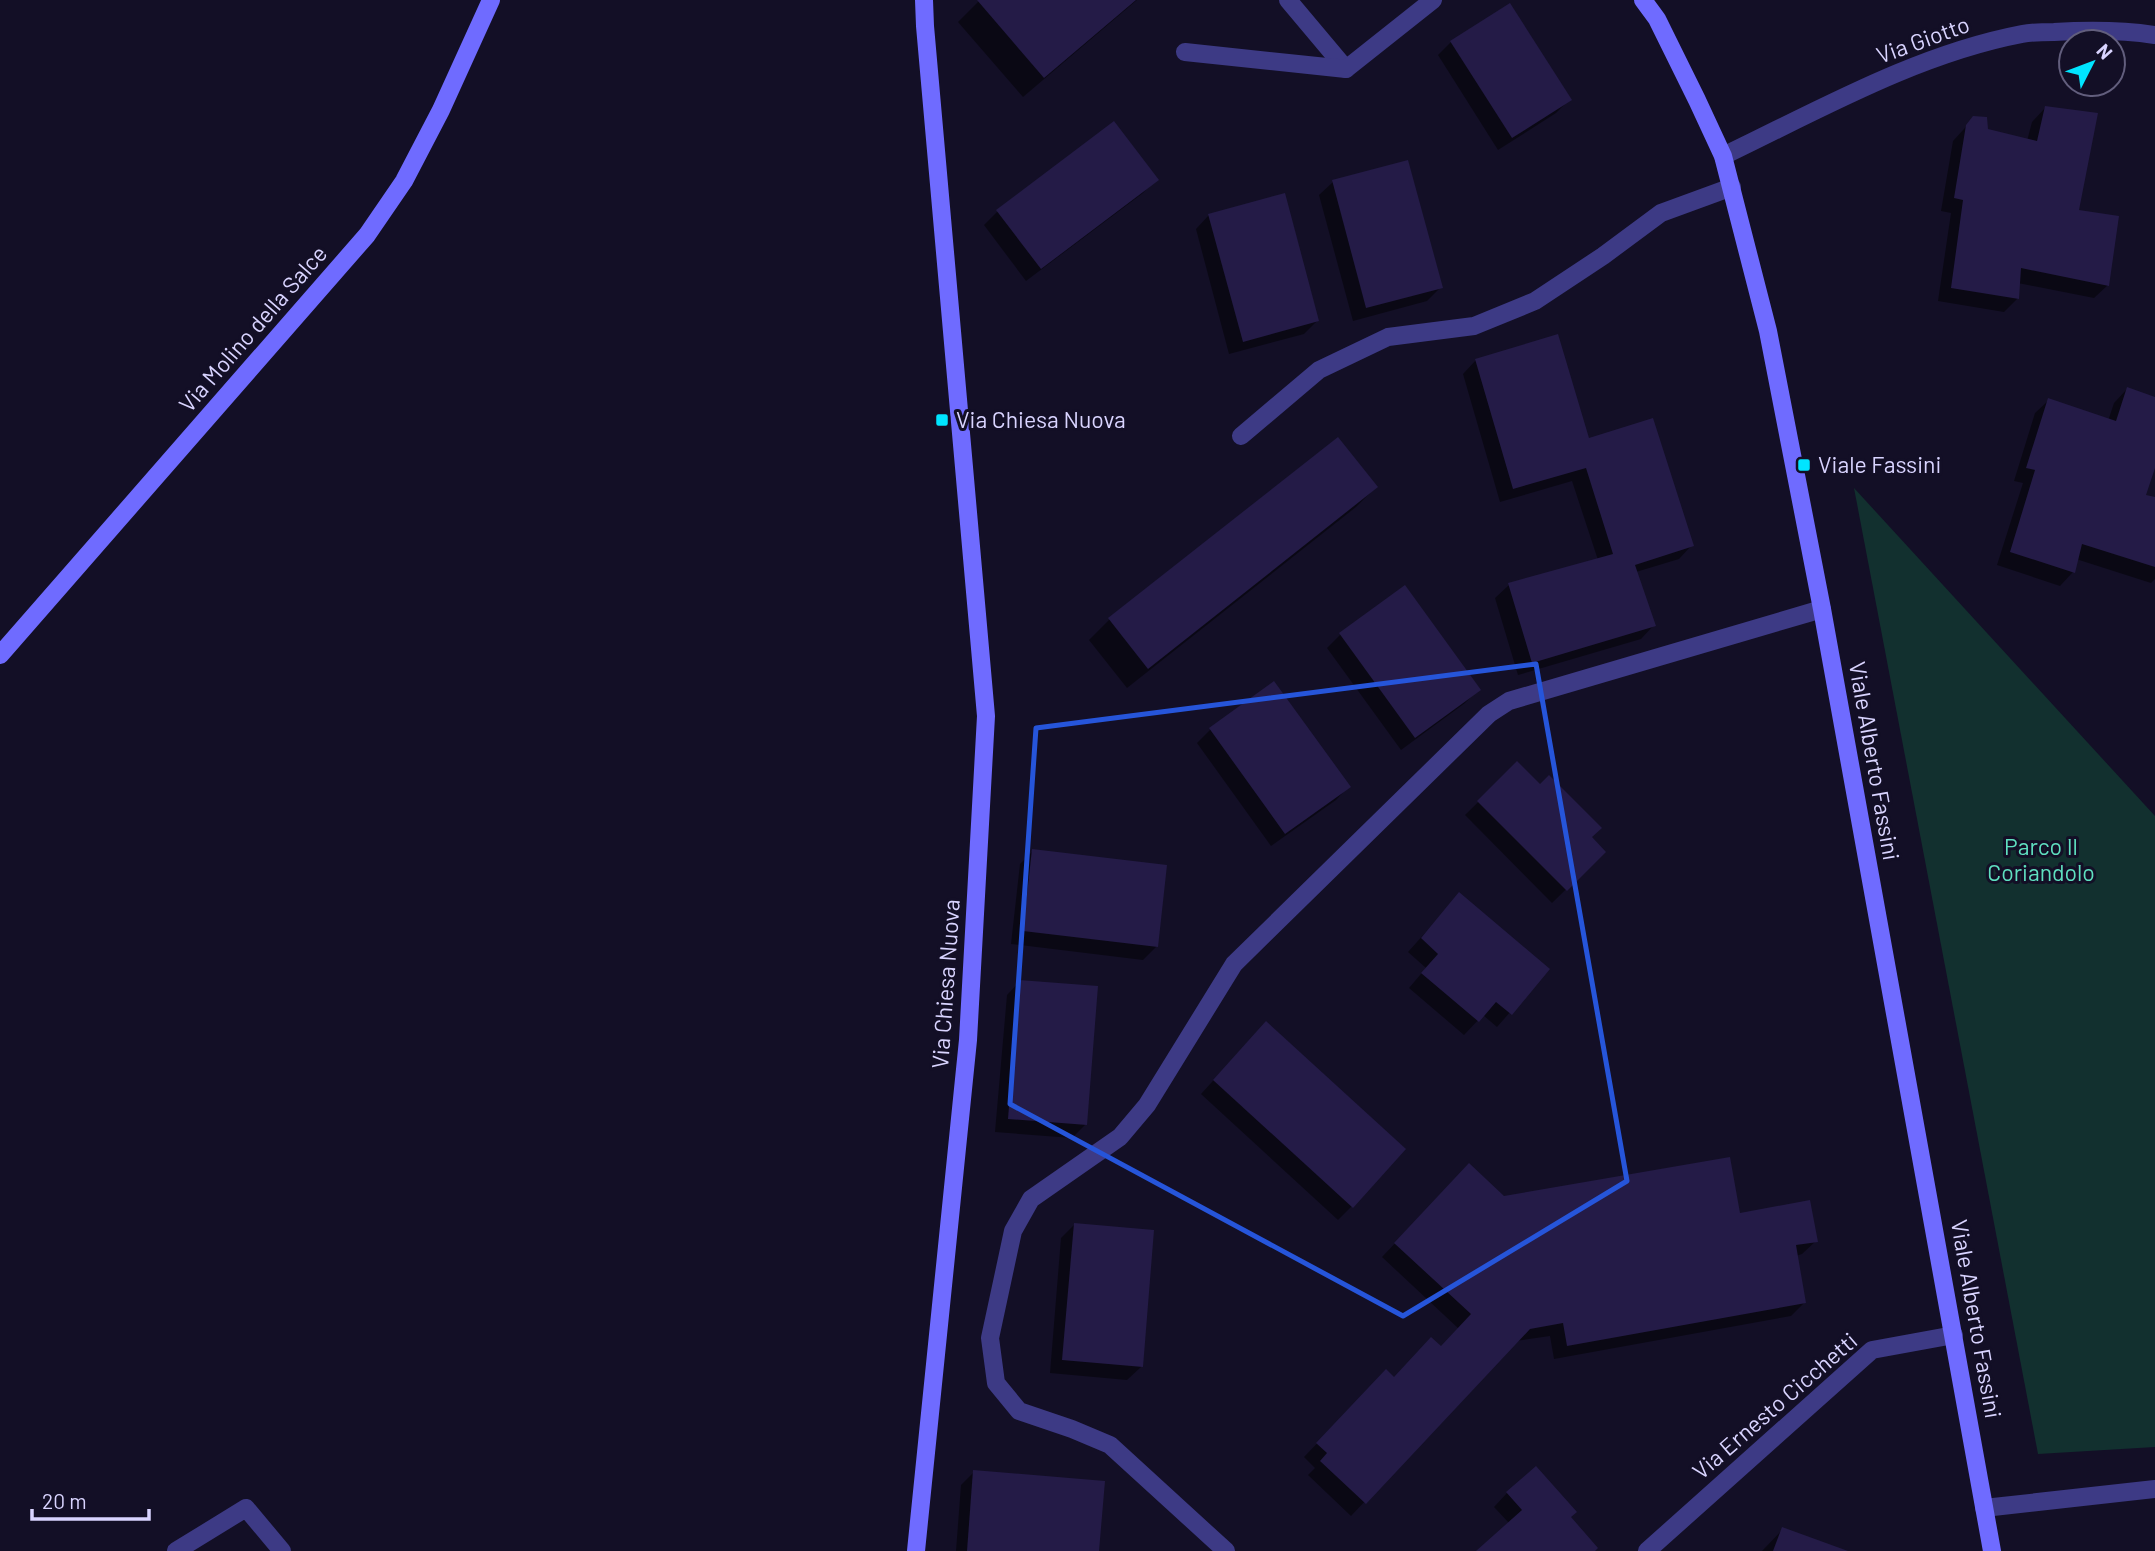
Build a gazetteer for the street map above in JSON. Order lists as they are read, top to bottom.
{
  "streets": {
    "main road": ["Via Molino della Salce", "Viale Alberto Fassini", "Via Chiesa Nuova"],
    "street": ["Via Giotto", "Via Ernesto Cicchetti"]
  },
  "crossings": [
    ["Via Giotto", "Viale Alberto Fassini"],
    ["Viale Alberto Fassini", "Via Ernesto Cicchetti"]
  ],
  "parks": ["Parco Il Coriandolo"],
  "places": {
    "transit": ["Via Chiesa Nuova", "Viale Fassini"]
  },
  "scale_bar": "20 m",
  "north": "top right"
}
